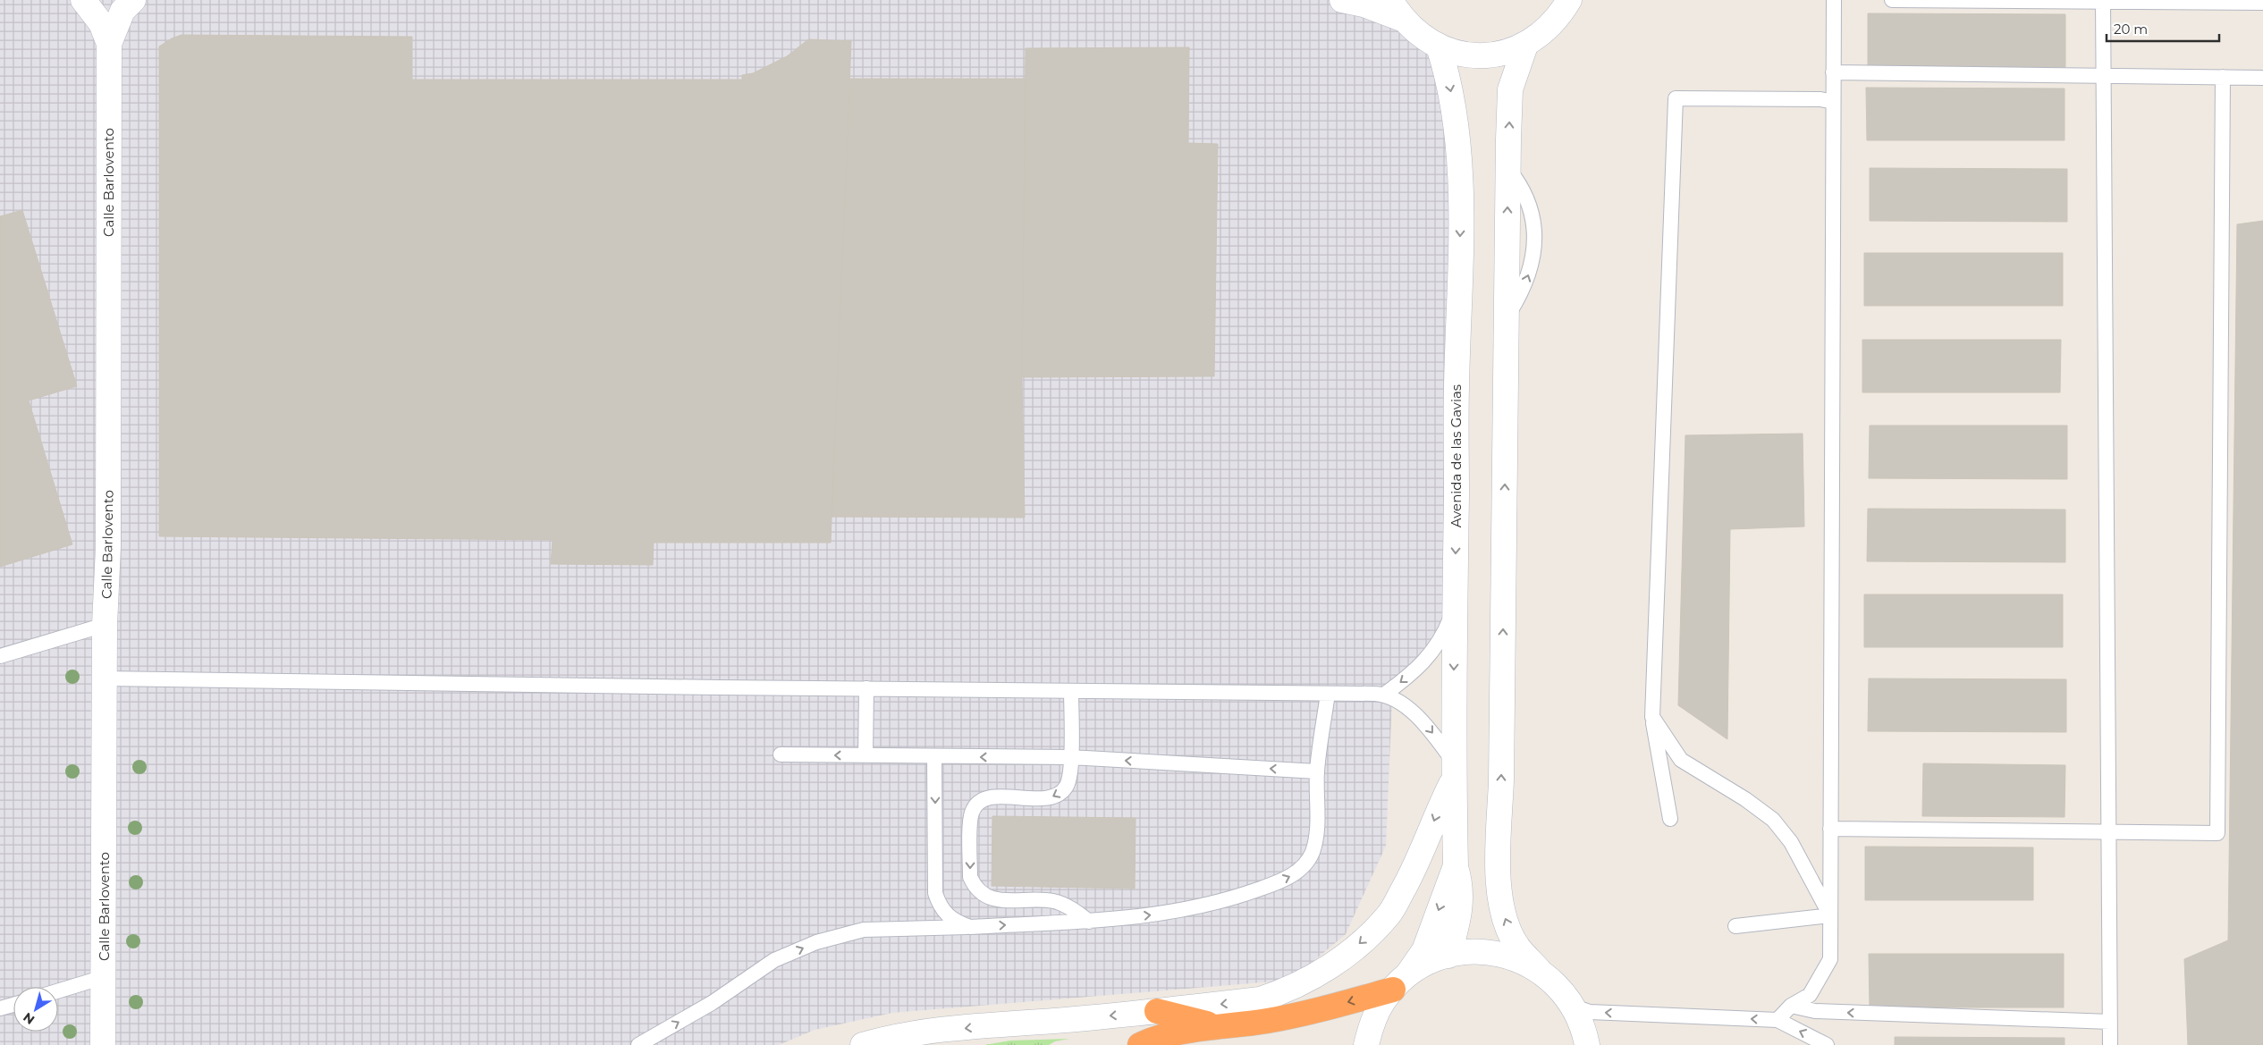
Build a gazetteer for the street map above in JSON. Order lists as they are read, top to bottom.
{
  "streets": {
    "street": ["Calle Barlovento", "Avenida de las Gavias"]
  },
  "scale_bar": "20 m",
  "north": "bottom left"
}
